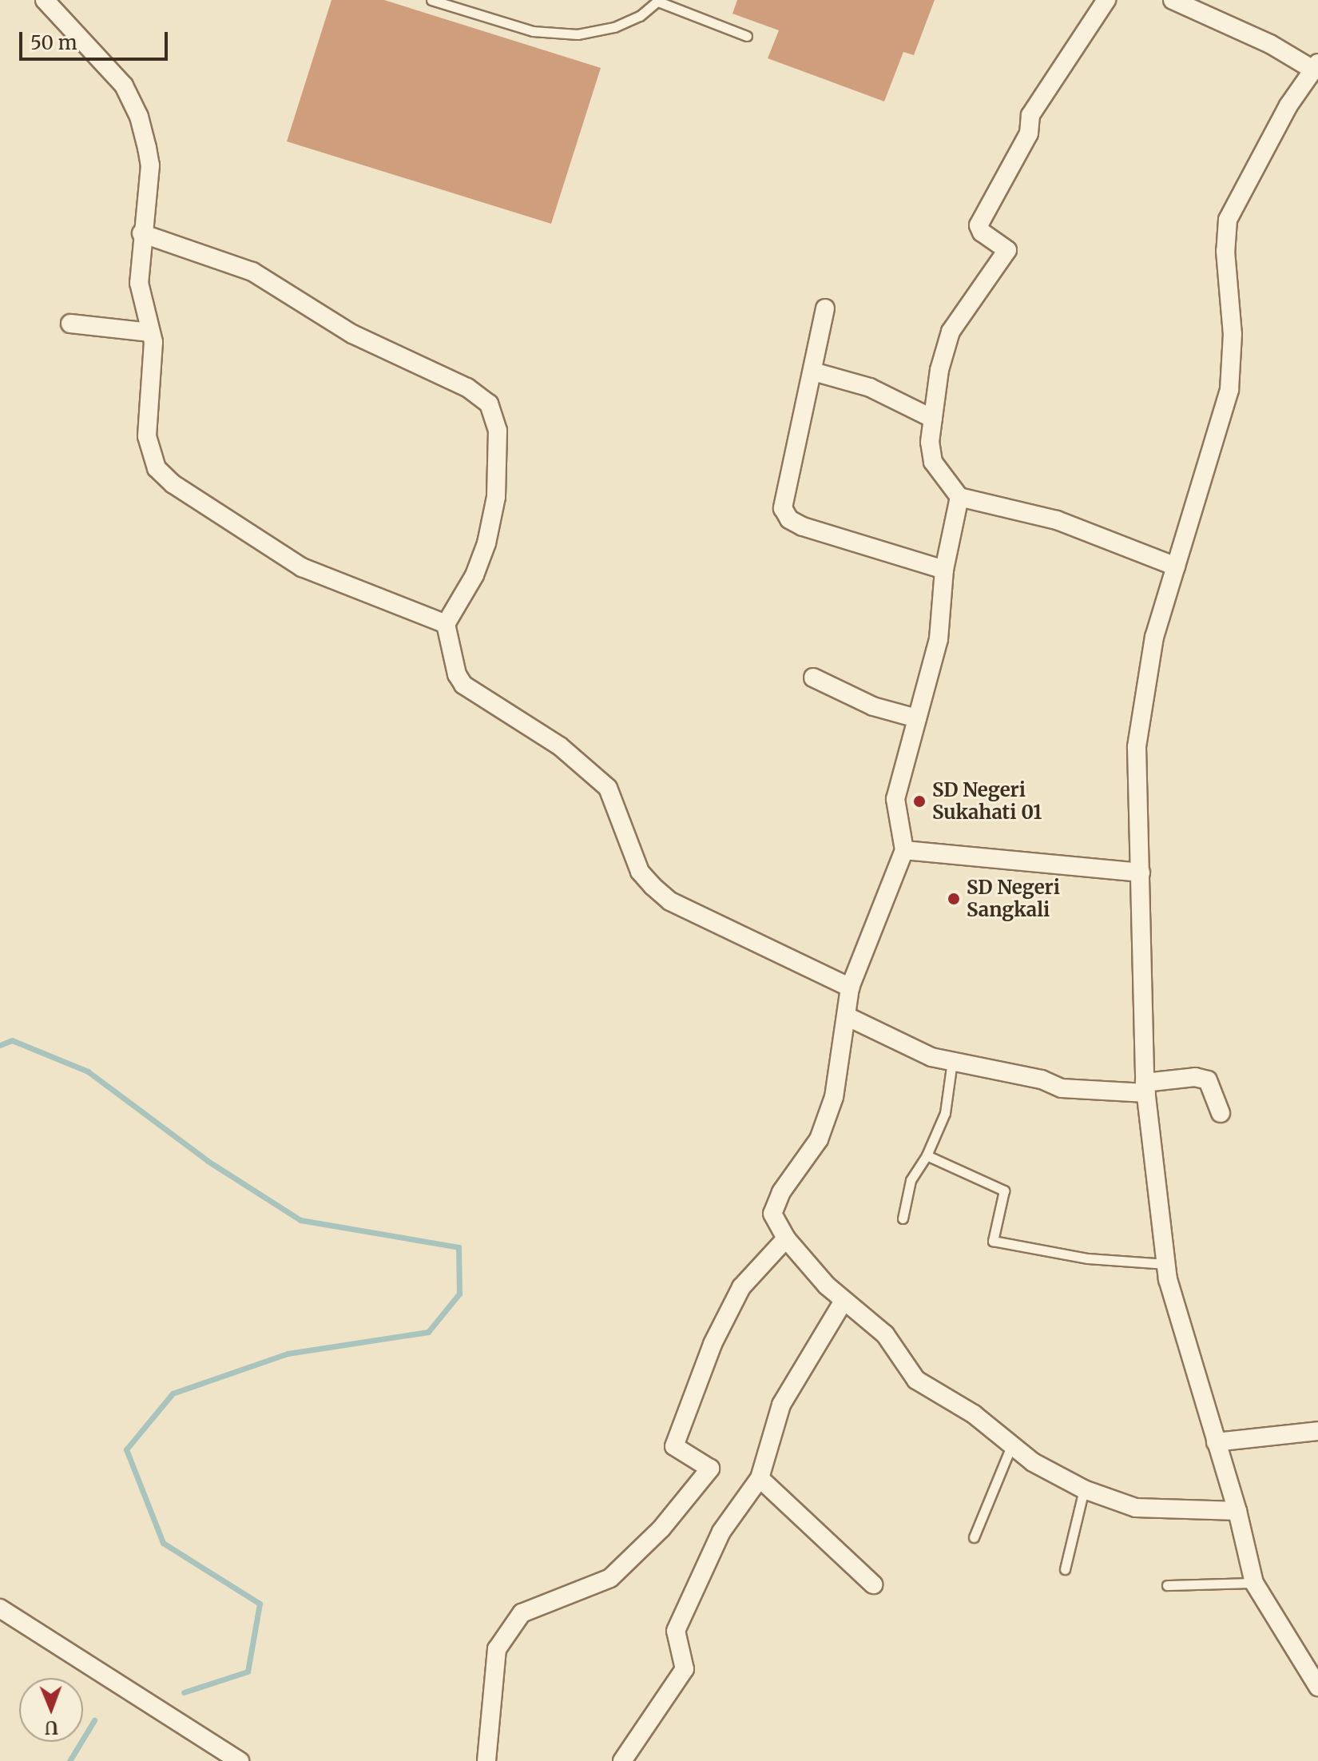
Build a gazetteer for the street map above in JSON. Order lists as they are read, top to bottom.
{
  "places": ["SD Negeri Sukahati 01", "SD Negeri Sangkali"],
  "scale_bar": "50 m",
  "north": "bottom"
}
